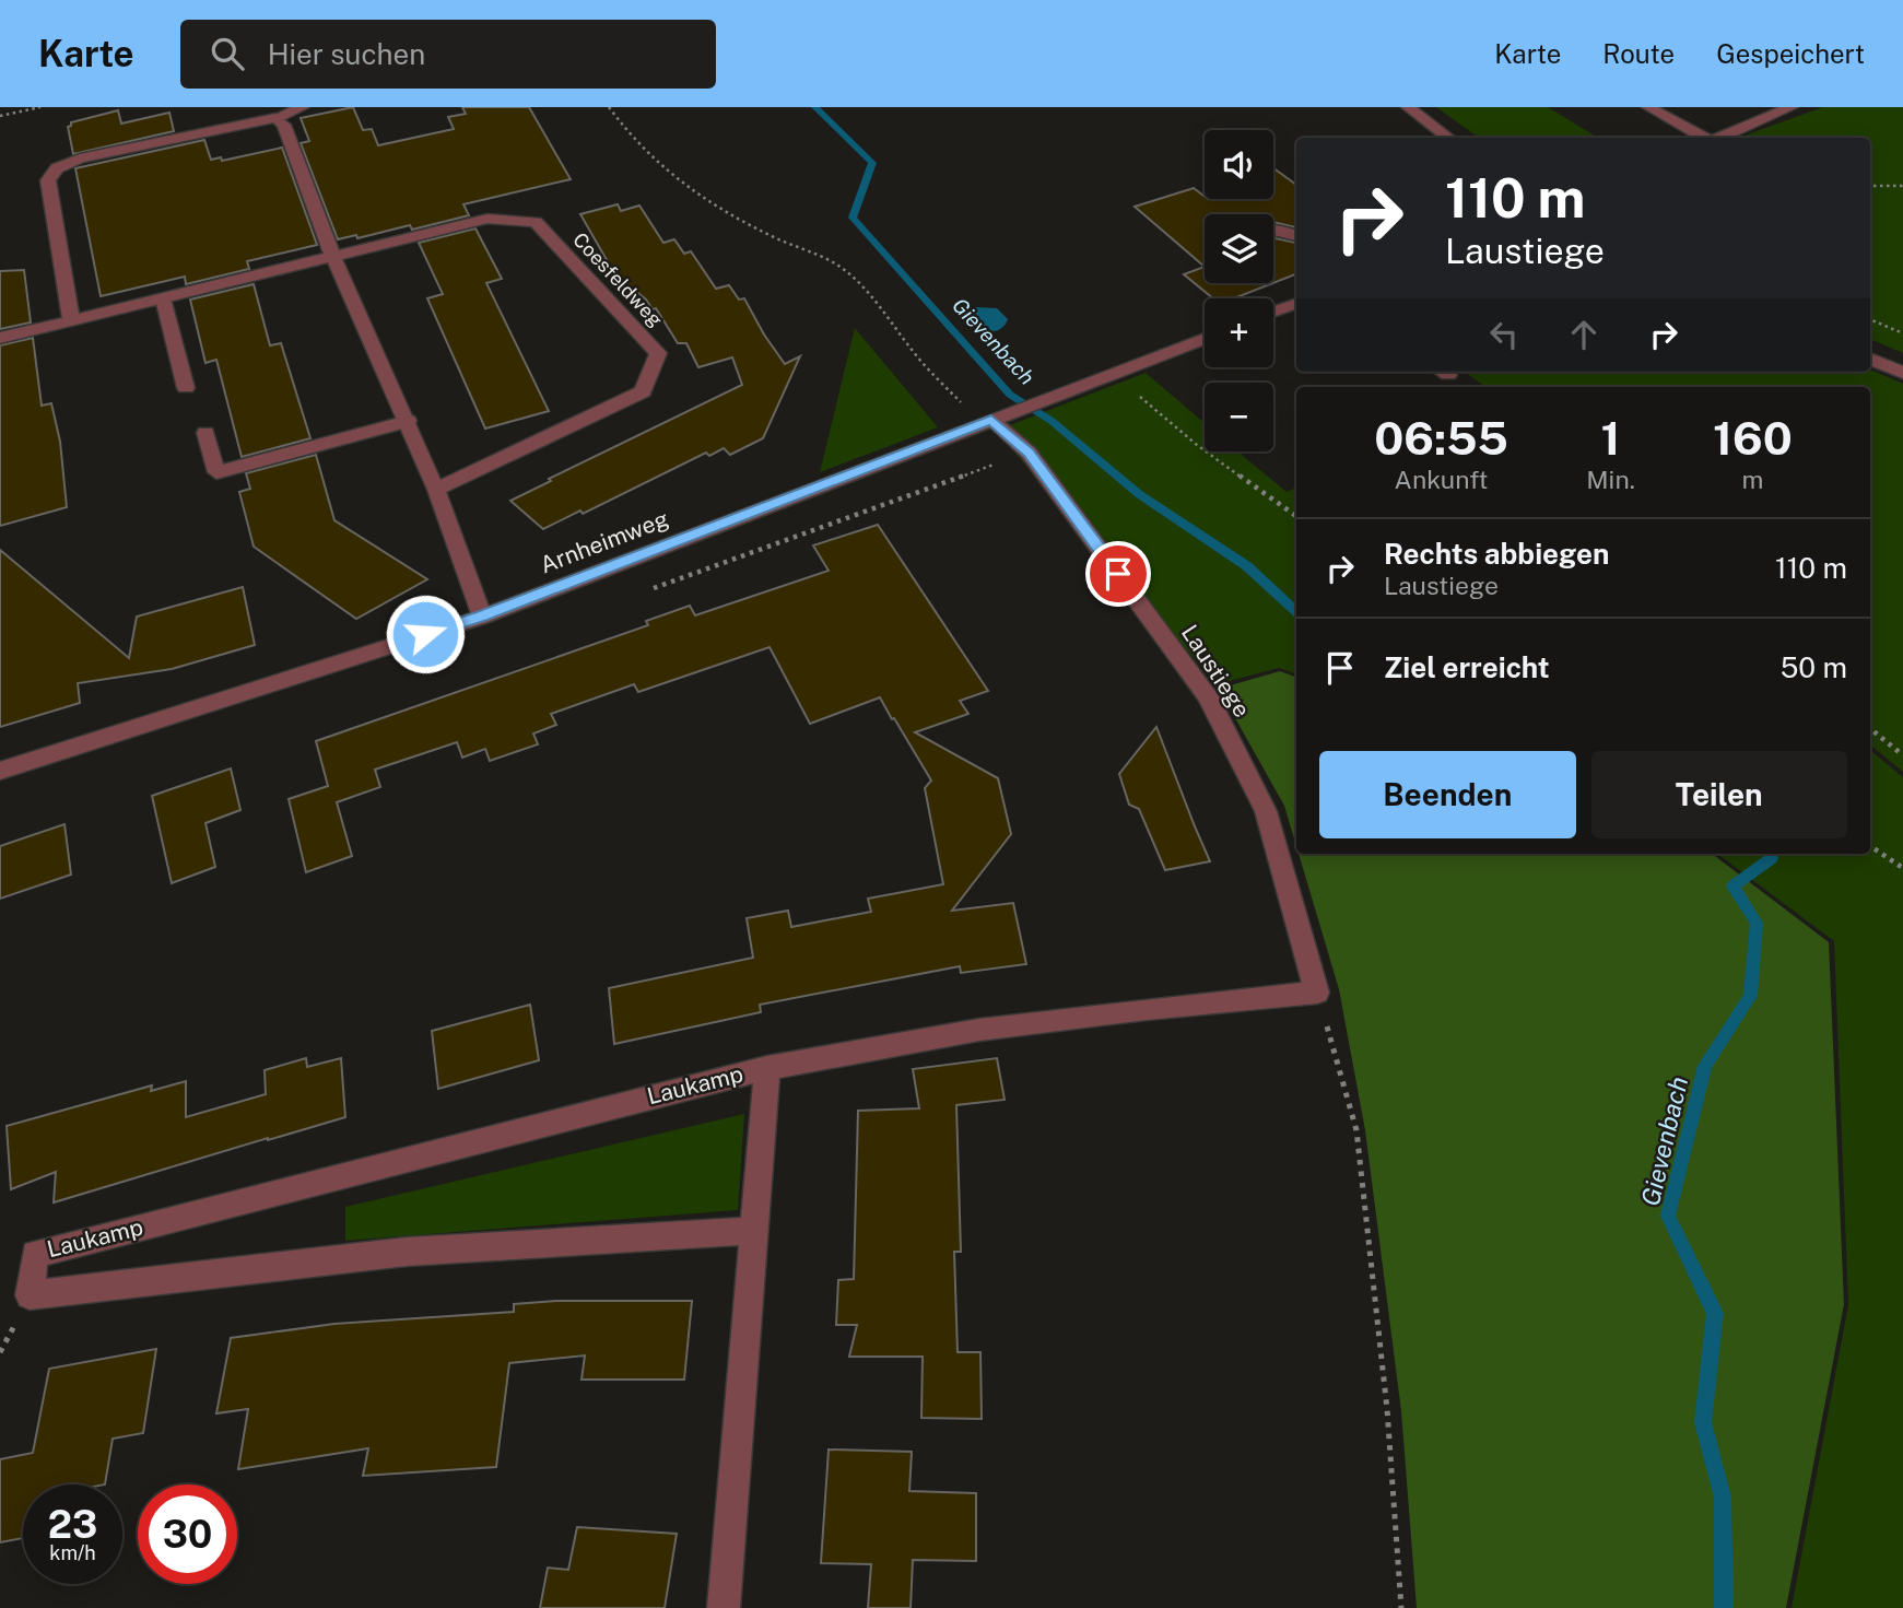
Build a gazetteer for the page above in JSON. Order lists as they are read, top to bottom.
{
  "streets": {
    "street": [
      "Coesfeldweg",
      "Arnheimweg",
      "Laustiege",
      "Laukamp"
    ]
  },
  "crossings": [
    ["Arnheimweg", "Laustiege"],
    ["Laustiege", "Laukamp"]
  ],
  "water": ["Gievenbach"],
  "page": {
    "header": "Karte",
    "search": "Hier suchen",
    "nav": ["Karte", "Route", "Gespeichert"],
    "map_buttons": ["+", "−"],
    "turn": ["110 m", "Laustiege"],
    "eta": [
      "06:55",
      "Ankunft",
      "1",
      "Min.",
      "160",
      "m"
    ],
    "list": [
      {
        "name": "Rechts abbiegen",
        "note": "Laustiege",
        "value": "110 m"
      },
      {
        "name": "Ziel erreicht",
        "value": "50 m"
      }
    ],
    "buttons": ["Beenden", "Teilen"],
    "speed": "23 km/h",
    "limit": "30"
  }
}
